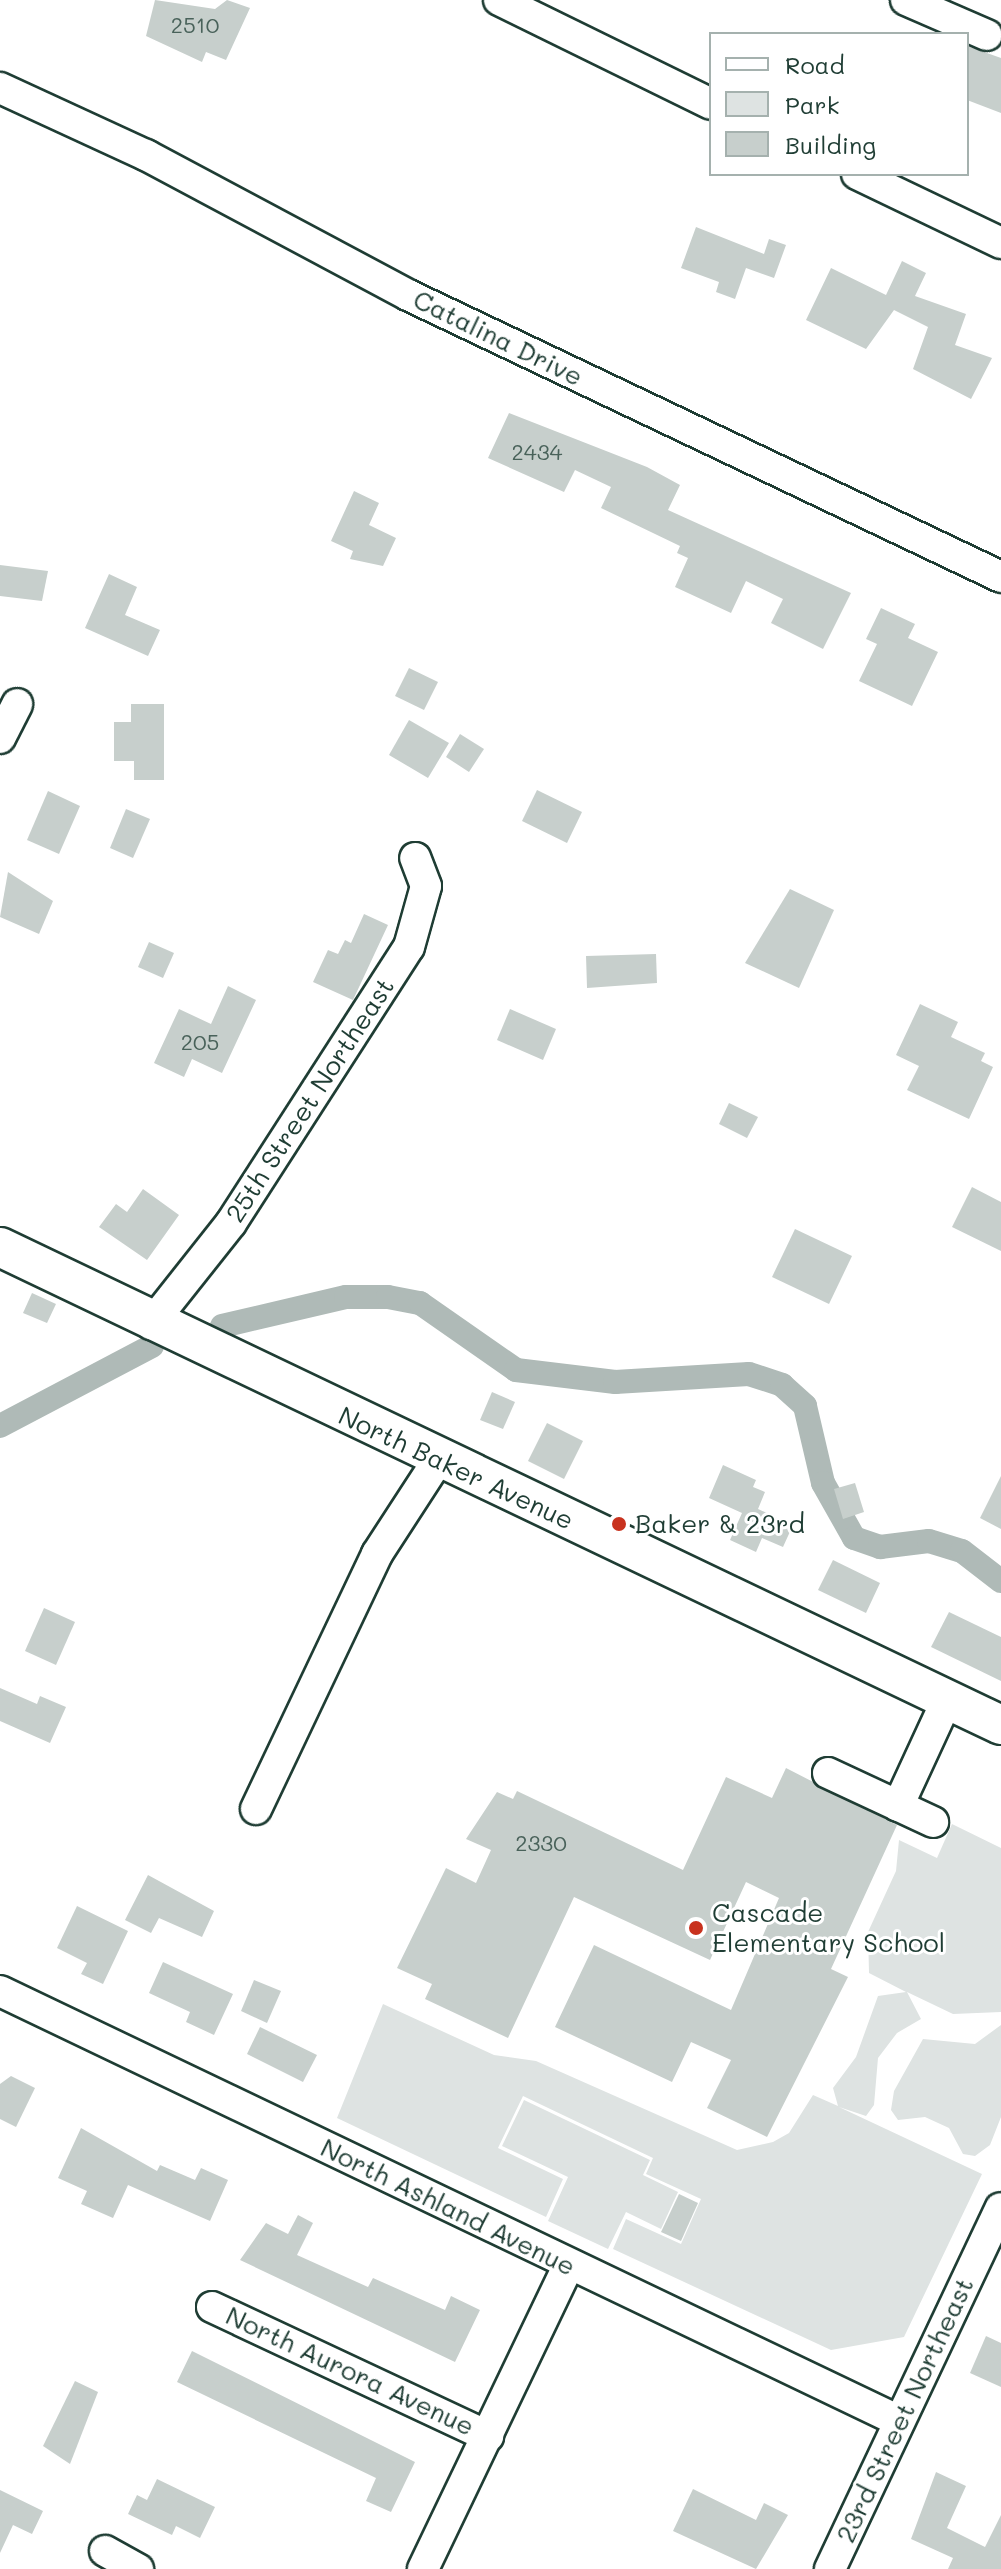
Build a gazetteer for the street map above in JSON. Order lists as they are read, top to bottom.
{
  "streets": {
    "main road": ["North Baker Avenue"],
    "street": [
      "Catalina Drive",
      "25th Street Northeast",
      "North Ashland Avenue",
      "North Aurora Avenue",
      "23rd Street Northeast"
    ]
  },
  "crossings": [
    ["25th Street Northeast", "North Baker Avenue"],
    ["North Ashland Avenue", "23rd Street Northeast"]
  ],
  "places": ["Baker & 23rd", "Cascade Elementary School"],
  "house_numbers": [
    "2510",
    "2434",
    "205",
    "2330"
  ],
  "legend": ["Road", "Park", "Building"]
}
